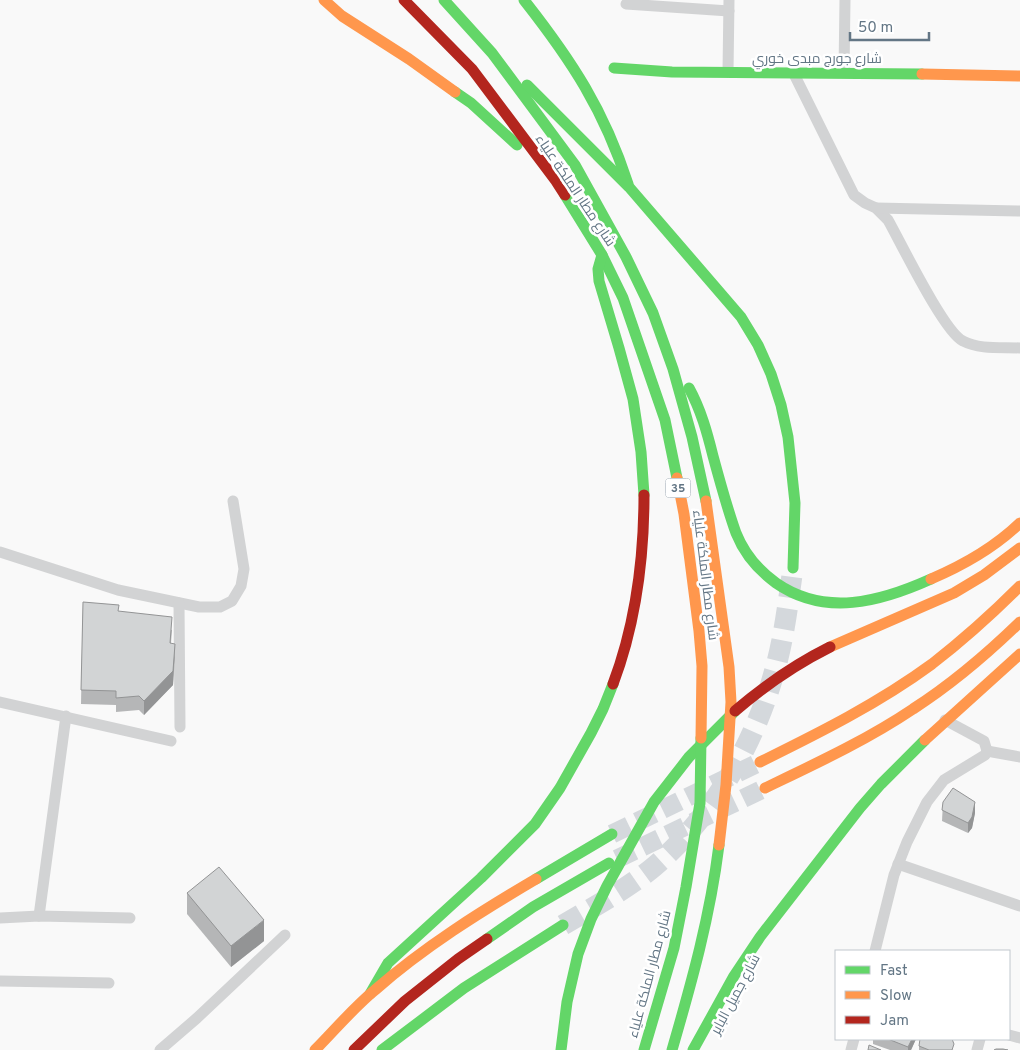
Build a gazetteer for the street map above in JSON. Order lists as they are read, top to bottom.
{
  "streets": {
    "main road": ["شارع جورج مبدى خوري", "شارع مطار الملكة علياء", "35"],
    "street": ["شارع جميل الباير"]
  },
  "legend": ["Fast", "Slow", "Jam"],
  "scale_bar": "50 m"
}
